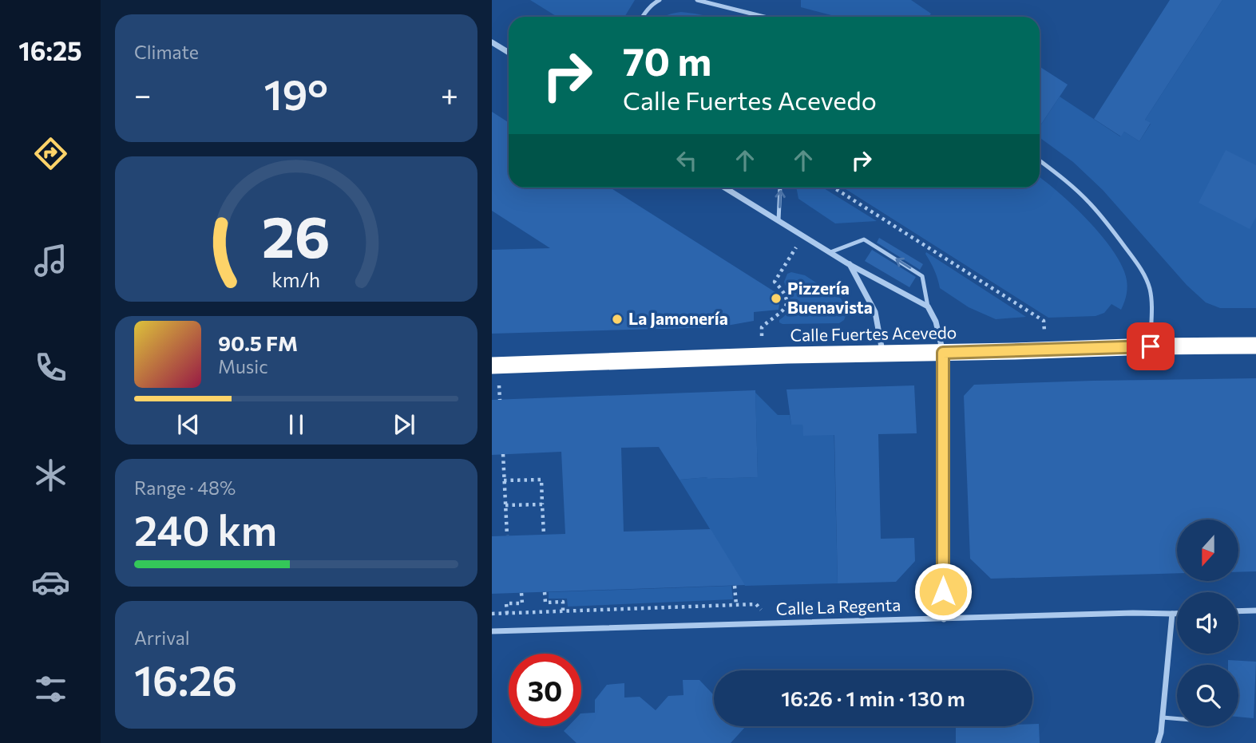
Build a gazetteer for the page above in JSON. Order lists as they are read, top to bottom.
{
  "streets": {
    "highway": ["Calle Fuertes Acevedo"],
    "street": ["Calle La Regenta"]
  },
  "places": ["Pizzería Buenavista", "La Jamonería"],
  "north": "bottom",
  "page": {
    "tabs": "16:25",
    "tile": [
      "Climate",
      ["Range · 48%", "240 km"],
      ["Arrival", "16:26"]
    ],
    "turn": ["70 m", "Calle Fuertes Acevedo"],
    "heat": ["−", "19°", "+"],
    "song": ["90.5 FM", "Music"],
    "limit": "30",
    "trip": "16:26 · 1 min · 130 m",
    "gauge": ["26", "km/h"]
  }
}
